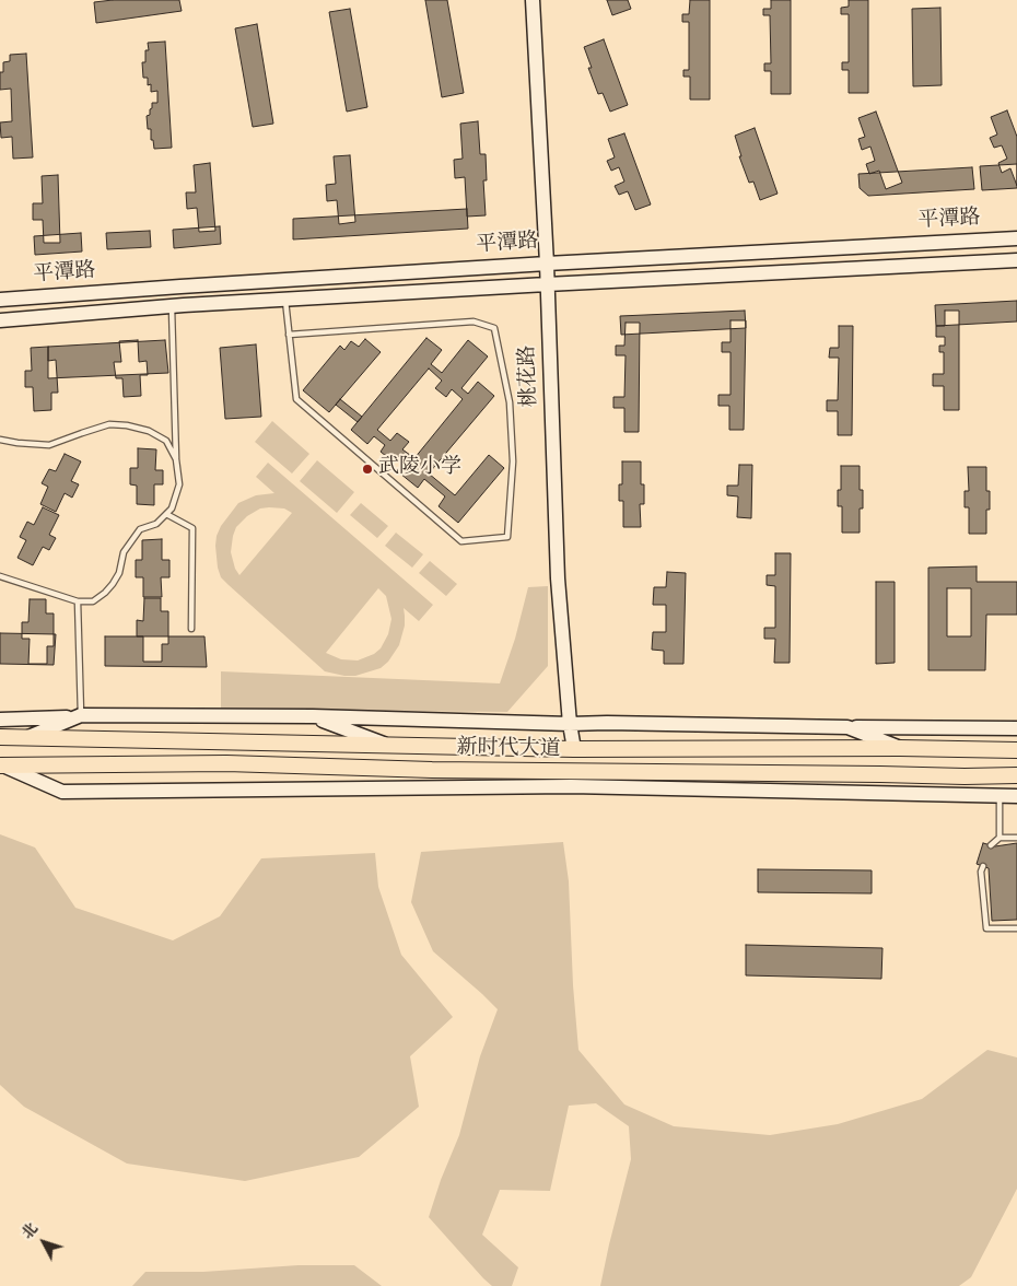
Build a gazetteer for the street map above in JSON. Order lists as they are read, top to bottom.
{
  "streets": {
    "main road": ["新时代大道"],
    "street": ["平潭路", "桃花路"]
  },
  "crossings": [
    ["平潭路", "桃花路"],
    ["桃花路", "新时代大道"]
  ],
  "places": ["武陵小学"],
  "north": "top left"
}
